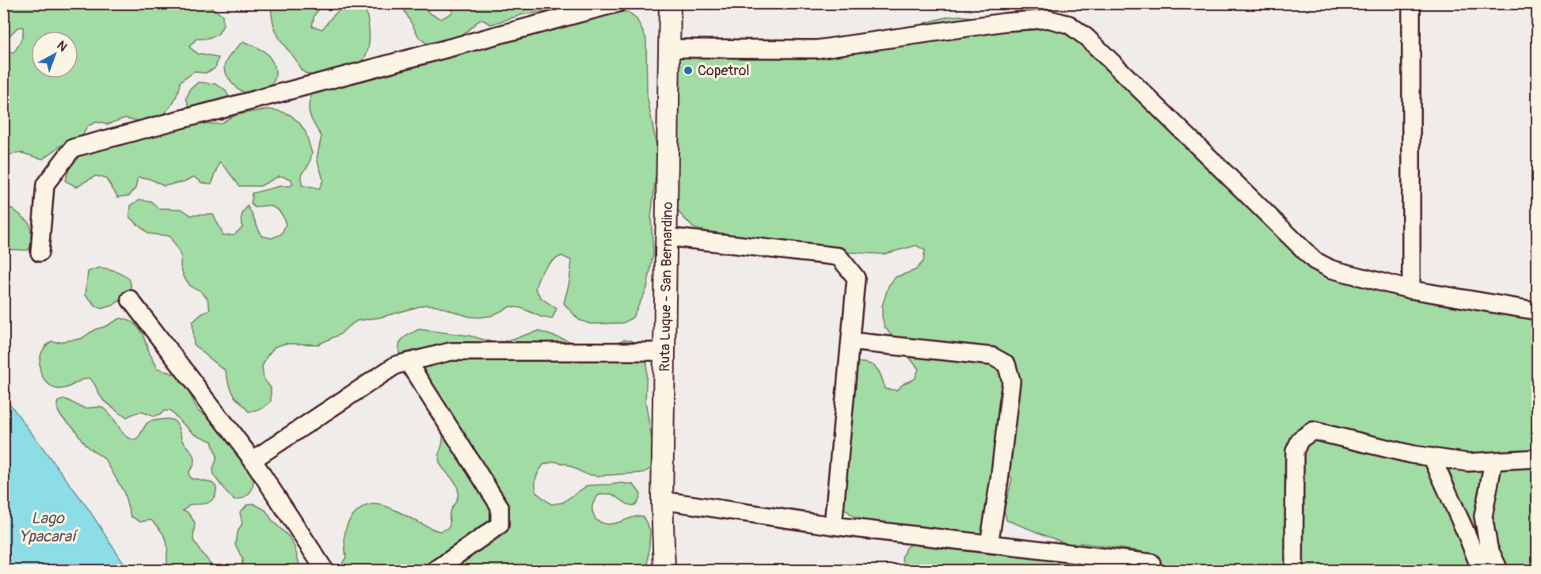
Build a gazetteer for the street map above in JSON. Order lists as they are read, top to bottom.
{
  "streets": {
    "main road": ["Ruta Luque - San Bernardino"]
  },
  "water": ["Lago Ypacaraí"],
  "places": ["Copetrol"],
  "north": "top right"
}
